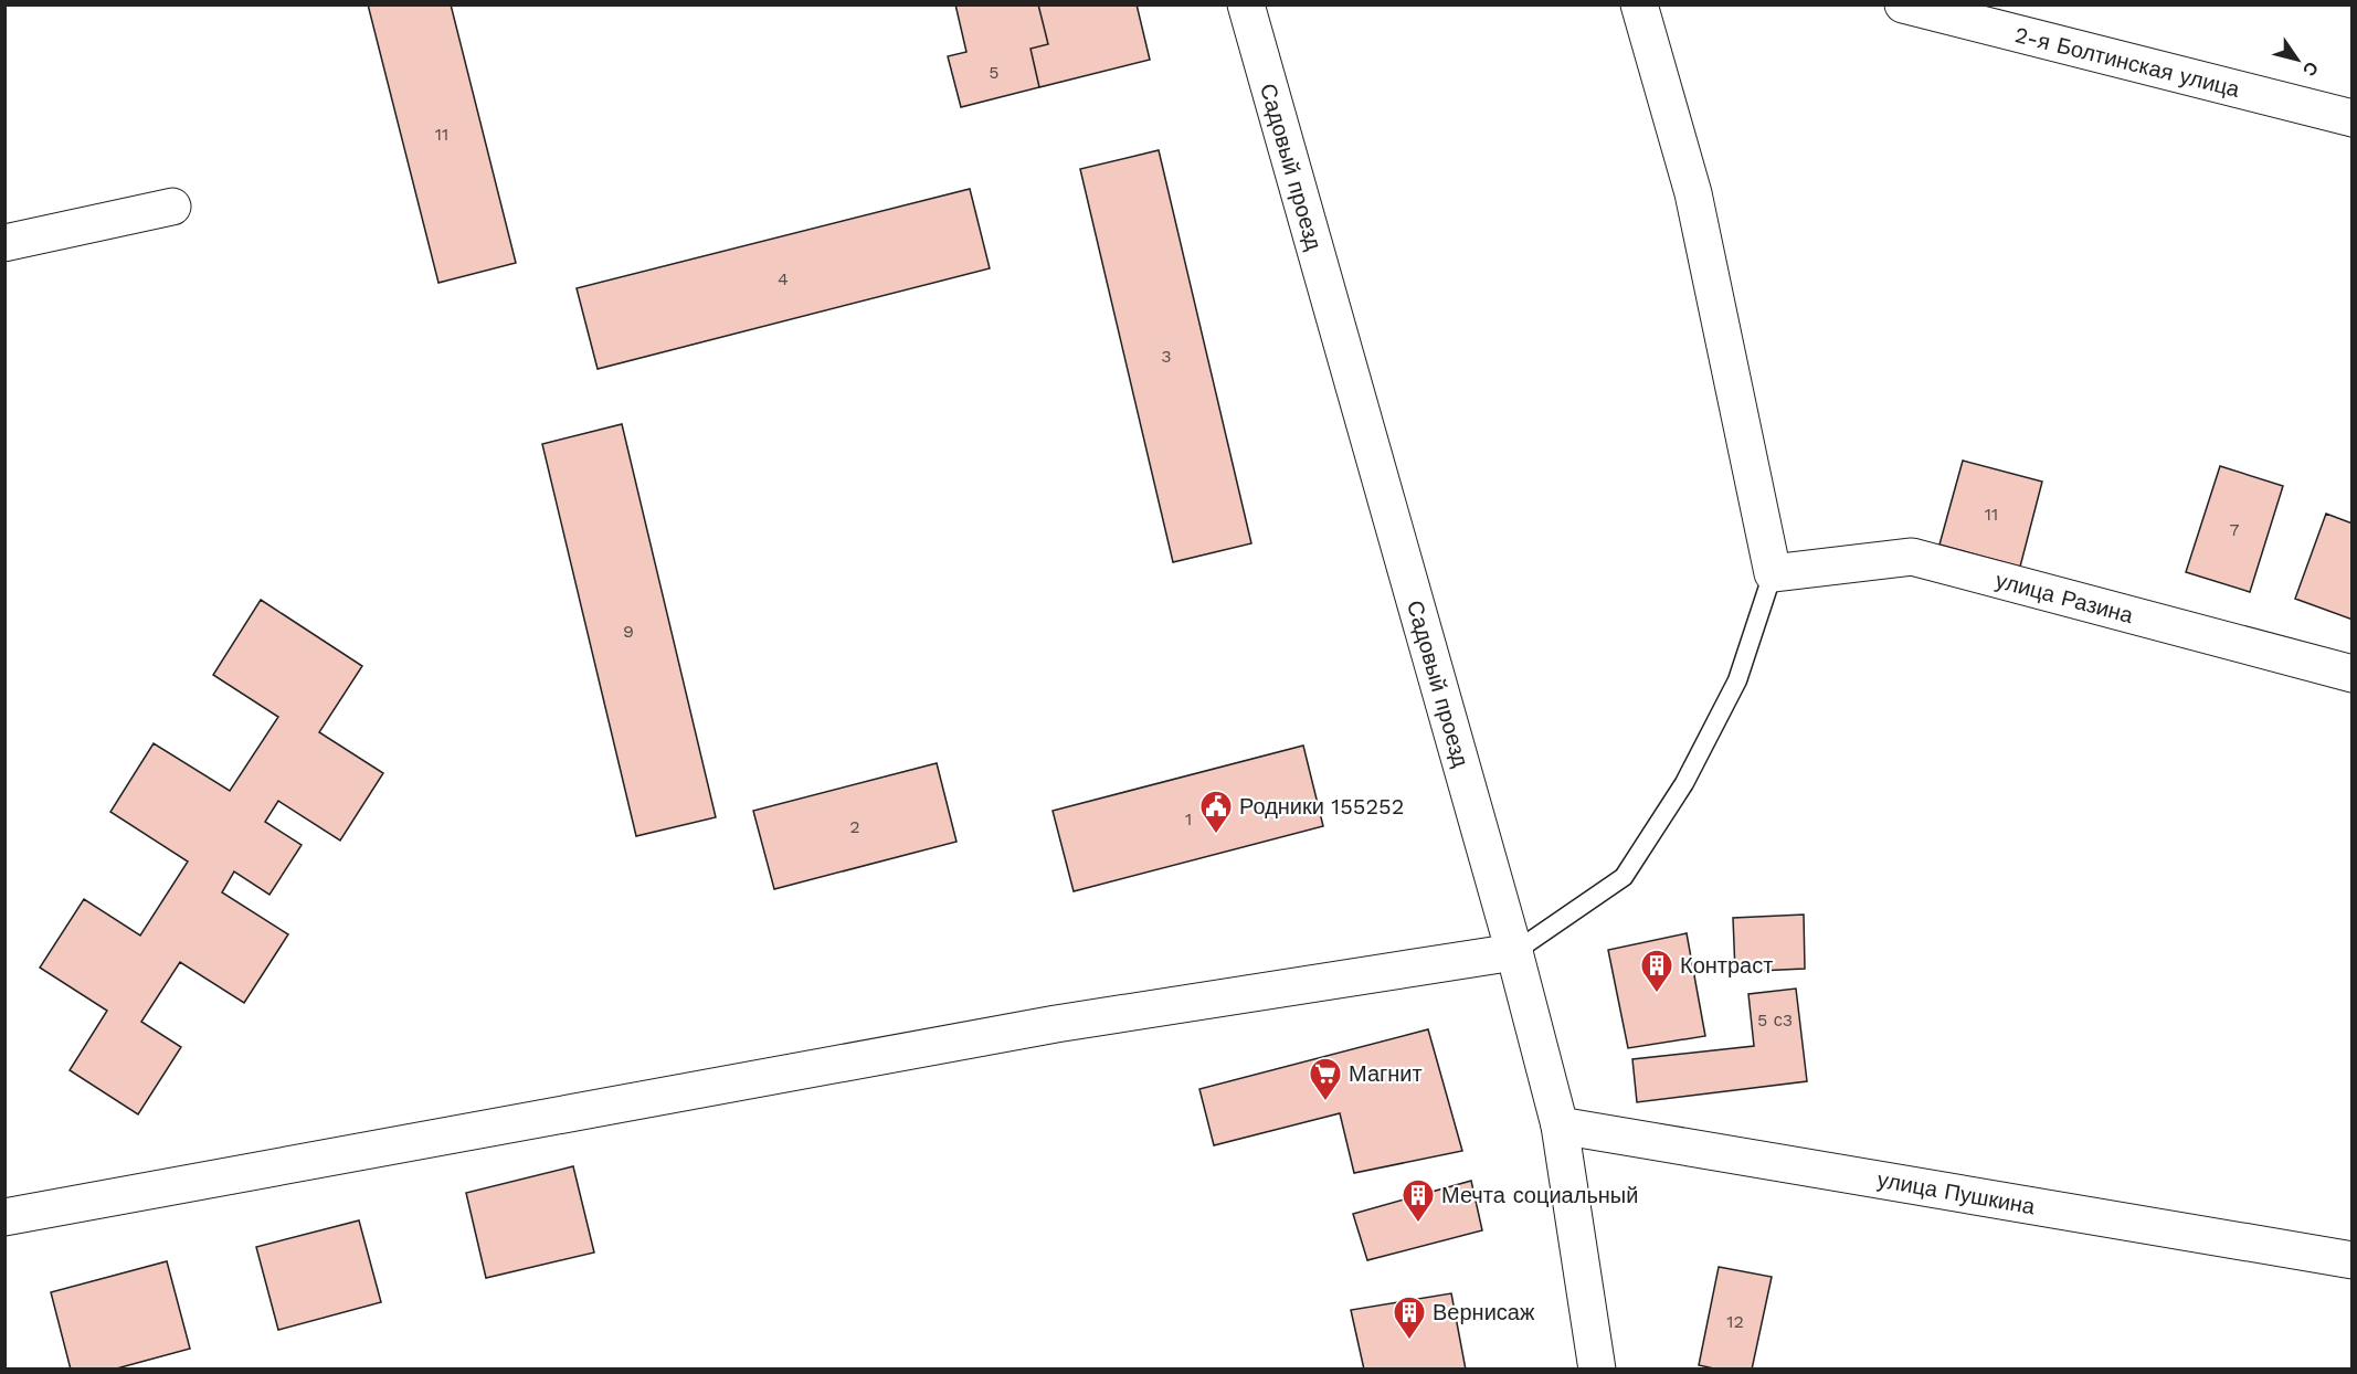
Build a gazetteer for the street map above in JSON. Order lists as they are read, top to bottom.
{
  "streets": {
    "street": [
      "2-я Болтинская улица",
      "Садовый проезд",
      "улица Разина",
      "улица Пушкина"
    ]
  },
  "crossings": [
    ["Садовый проезд", "улица Пушкина"]
  ],
  "places": {
    "public building": ["Родники 155252"],
    "building": ["Контраст", "Мечта социальный", "Вернисаж"],
    "supermarket": ["Магнит"]
  },
  "house_numbers": [
    "5",
    "11",
    "4",
    "3",
    "11",
    "7",
    "9",
    "1",
    "2",
    "5 с3",
    "12"
  ],
  "north": "bottom right"
}
